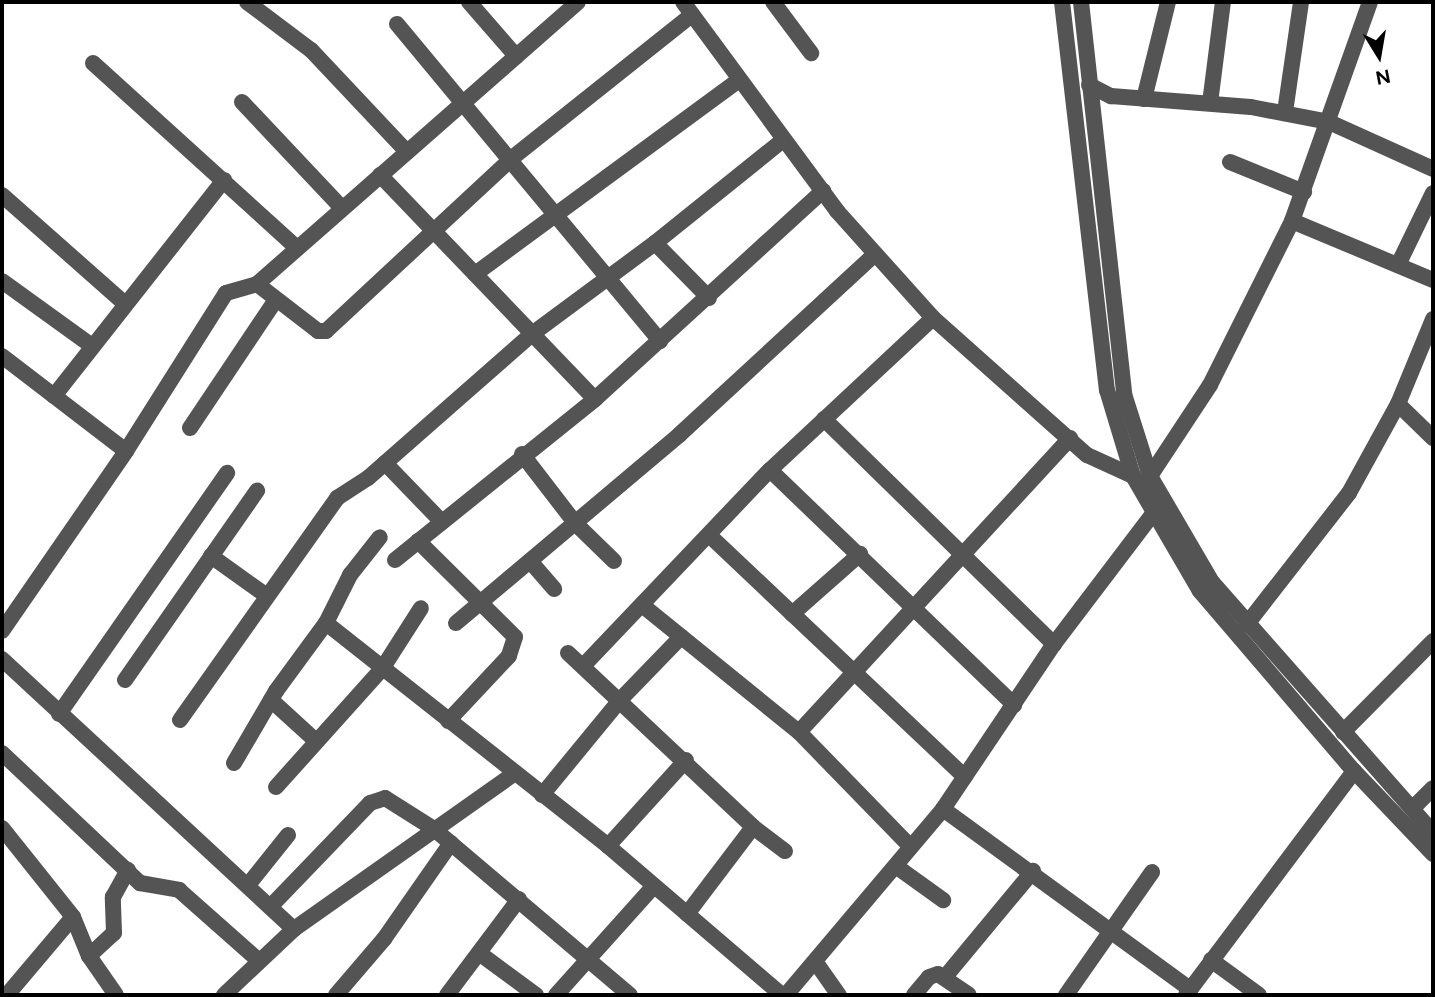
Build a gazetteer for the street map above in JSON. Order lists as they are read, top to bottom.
{
  "north": "bottom"
}
